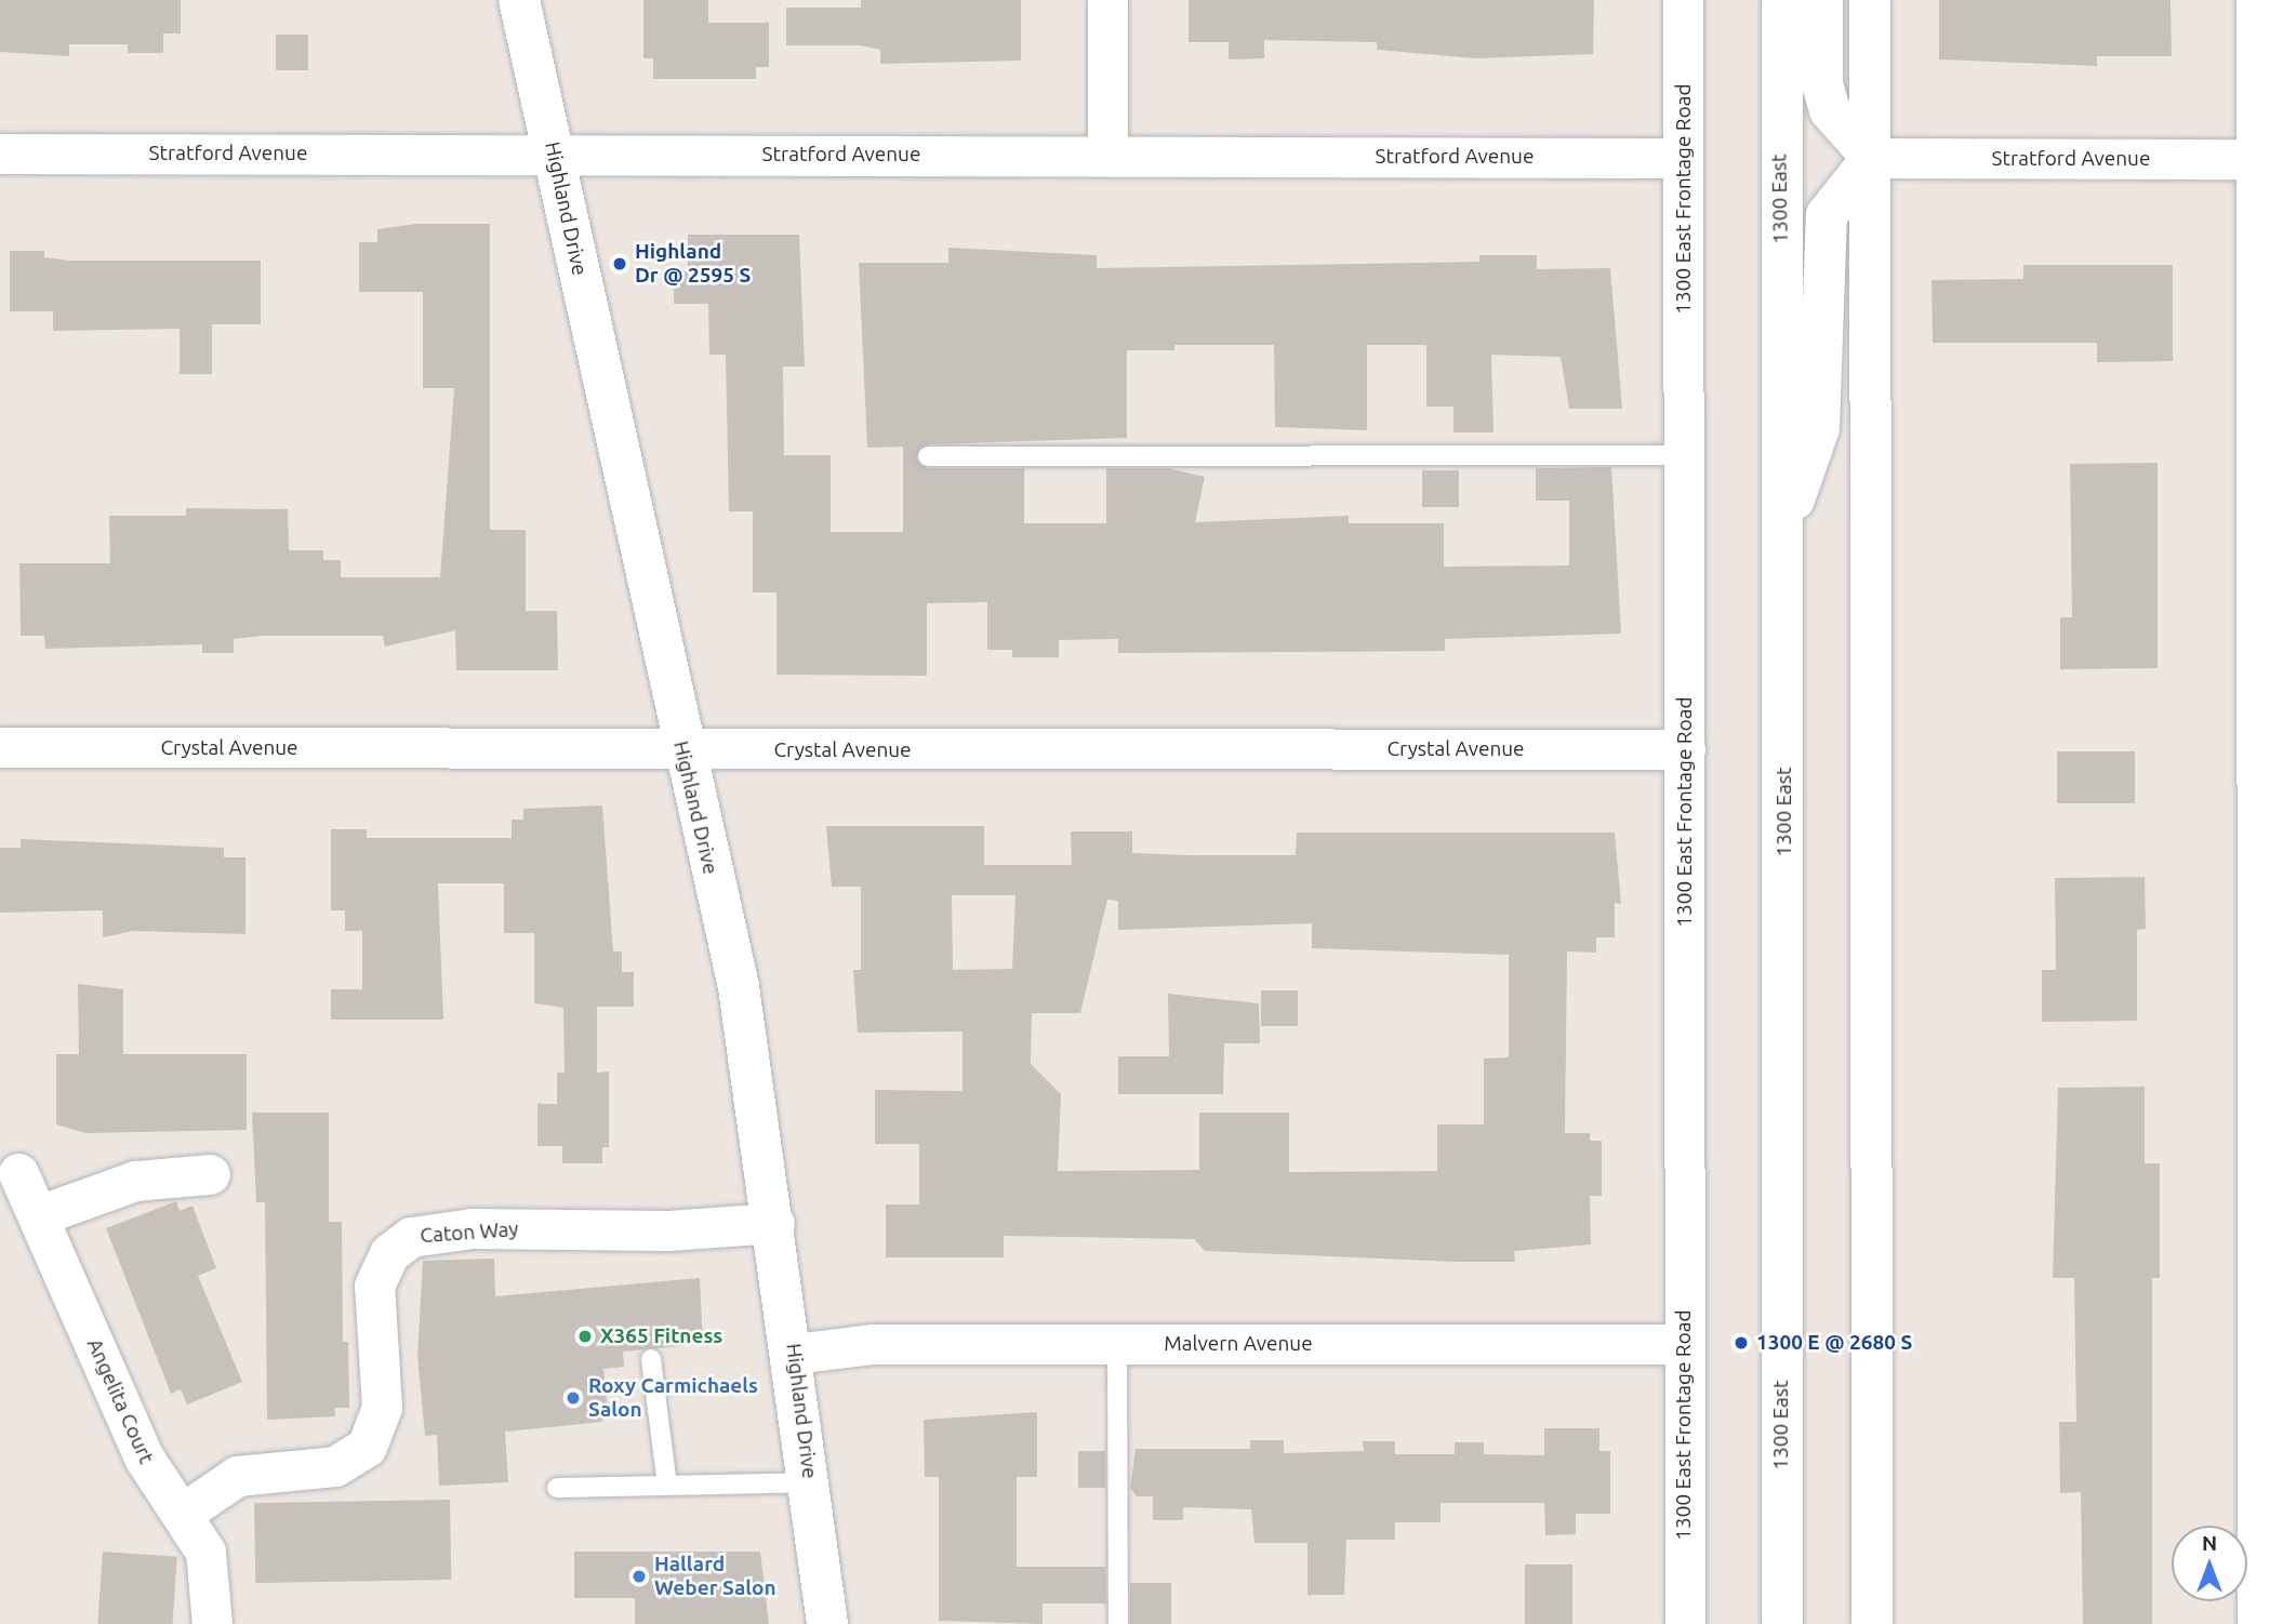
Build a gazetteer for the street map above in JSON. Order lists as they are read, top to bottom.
{
  "streets": {
    "main road": ["1300 East", "Highland Drive"],
    "street": [
      "Stratford Avenue",
      "1300 East Frontage Road",
      "Crystal Avenue",
      "Caton Way",
      "Malvern Avenue",
      "Angelita Court"
    ]
  },
  "crossings": [
    ["Stratford Avenue", "1300 East Frontage Road"],
    ["Stratford Avenue", "Highland Drive"],
    ["1300 East Frontage Road", "Crystal Avenue"],
    ["1300 East Frontage Road", "Malvern Avenue"],
    ["Highland Drive", "Crystal Avenue"],
    ["Highland Drive", "Caton Way"],
    ["Highland Drive", "Malvern Avenue"],
    ["Caton Way", "Angelita Court"]
  ],
  "places": [
    "Highland Dr @ 2595 S",
    "X365 Fitness",
    "1300 E @ 2680 S",
    "Roxy Carmichaels Salon",
    "Hallard Weber Salon"
  ],
  "north": "top"
}
